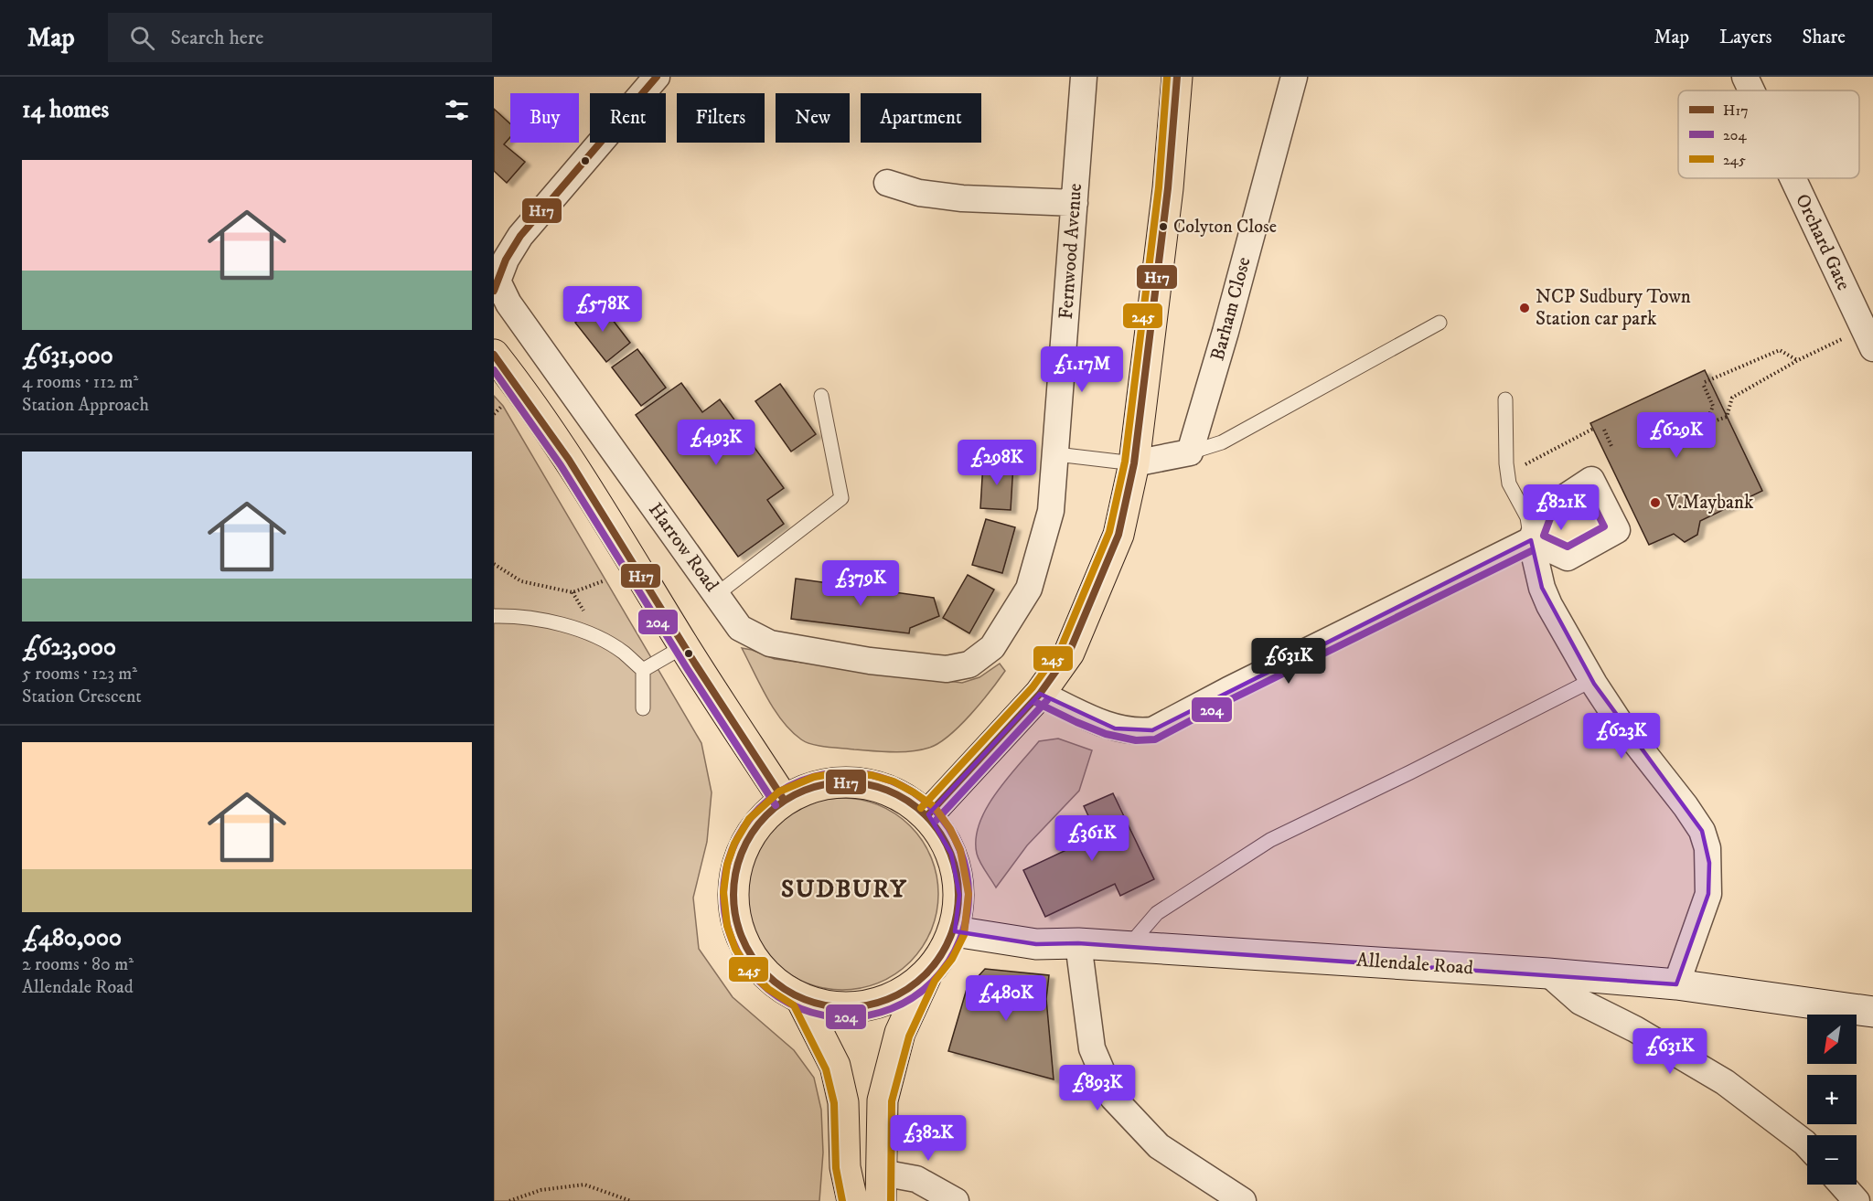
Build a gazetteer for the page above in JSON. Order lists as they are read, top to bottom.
{
  "streets": {
    "street": [
      "Orchard Gate",
      "Fernwood Avenue",
      "Barham Close",
      "Harrow Road",
      "Allendale Road"
    ]
  },
  "crossings": [
    ["Fernwood Avenue", "Harrow Road"]
  ],
  "districts": ["SUDBURY"],
  "places": ["Colyton Close", "NCP Sudbury Town Station car park", "V.Maybank"],
  "lines": ["transit line H17", "transit line 245", "transit line 204"],
  "legend": ["H17", "204", "245"],
  "north": "bottom left",
  "page": {
    "header": "Map",
    "search": "Search here",
    "nav": ["Map", "Layers", "Share"],
    "heading": "14 homes",
    "chip": [
      "Buy",
      "Rent",
      "Filters",
      "New",
      "Apartment"
    ],
    "list": [
      {
        "name": "£631,000",
        "note": "4 rooms · 112 m² · Station Approach"
      },
      {
        "name": "£623,000",
        "note": "5 rooms · 123 m² · Station Crescent"
      },
      {
        "name": "£480,000",
        "note": "2 rooms · 80 m² · Allendale Road"
      }
    ],
    "price": [
      "£578K",
      "£1.17M",
      "£629K",
      "£493K",
      "£298K",
      "£821K",
      "£379K",
      "£631K",
      "£623K",
      "£361K",
      "£480K",
      "£631K",
      "£893K",
      "£382K"
    ],
    "map_buttons": ["+", "−"]
  }
}
